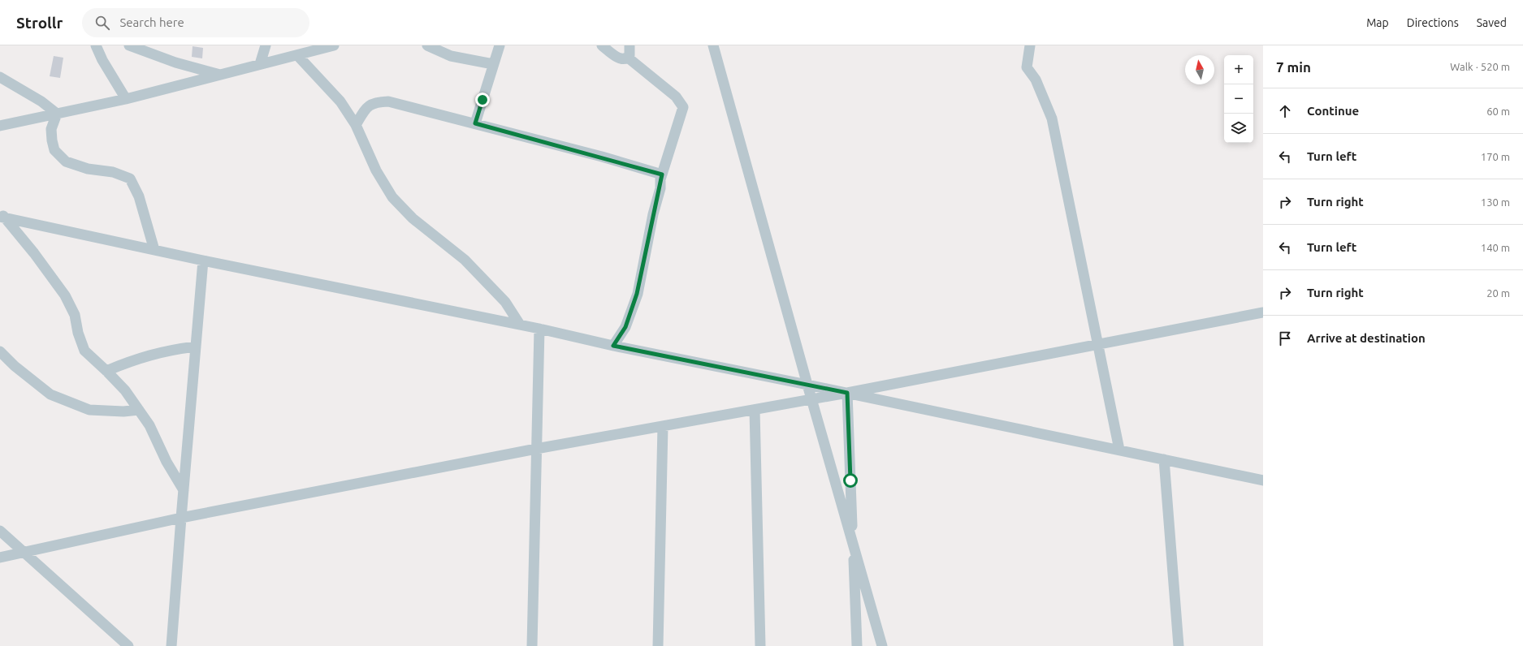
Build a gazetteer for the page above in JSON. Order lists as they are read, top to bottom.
{
  "north": "top",
  "page": {
    "header": "Strollr",
    "search": "Search here",
    "nav": ["Map", "Directions", "Saved"],
    "heading": ["7 min", "Walk · 520 m"],
    "map_buttons": ["+", "−"],
    "list": [
      ["Continue", "60 m"],
      ["Turn left", "170 m"],
      ["Turn right", "130 m"],
      ["Turn left", "140 m"],
      ["Turn right", "20 m"],
      "Arrive at destination"
    ]
  }
}
